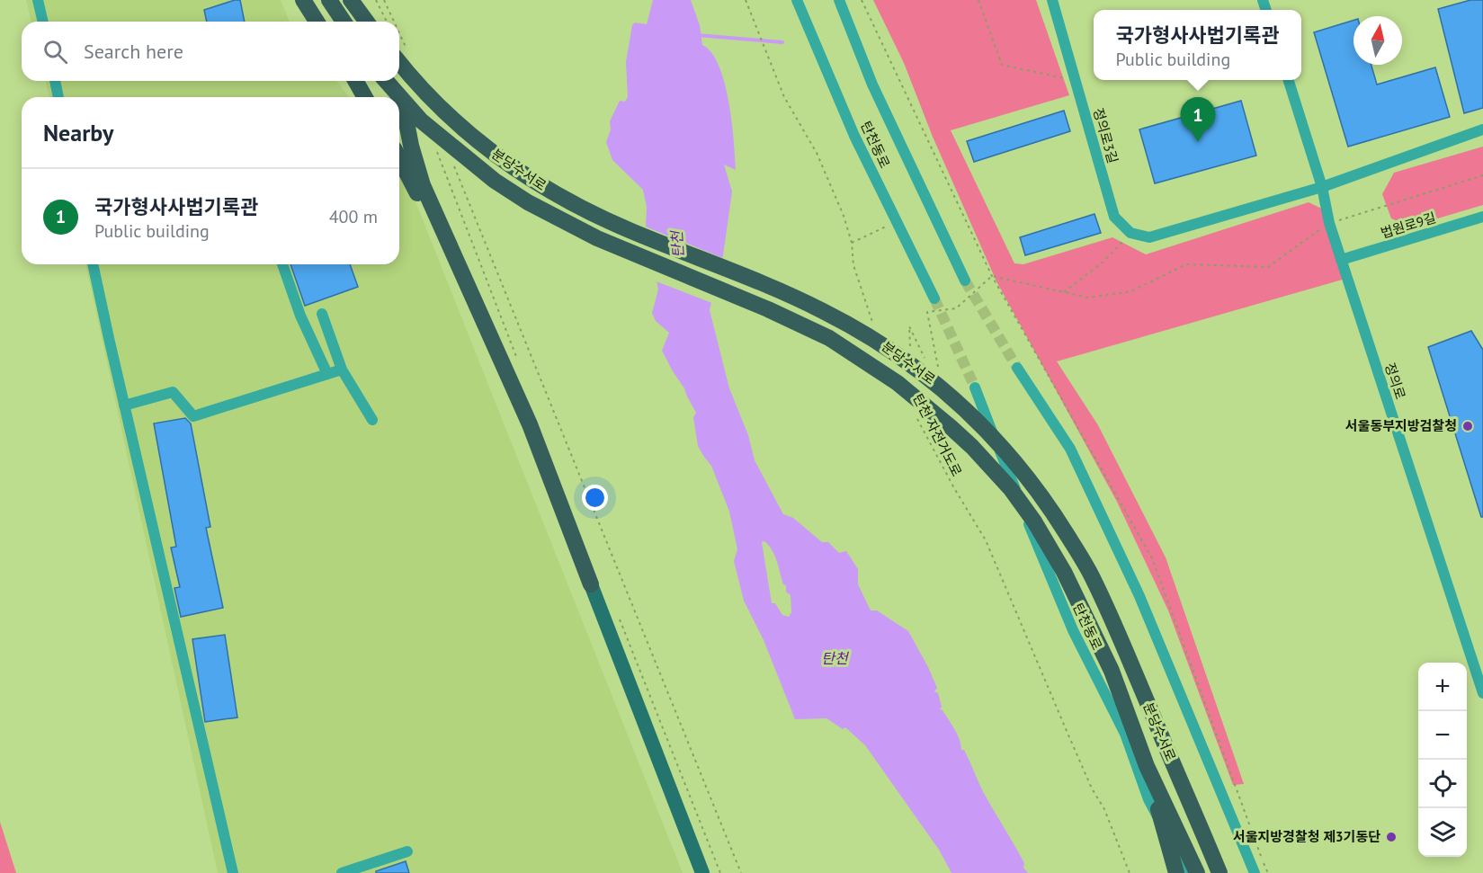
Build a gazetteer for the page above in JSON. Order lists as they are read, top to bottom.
{
  "streets": {
    "highway": ["분당수서로"],
    "street": [
      "정의로3길",
      "탄천동로",
      "법원로9길",
      "정의로"
    ],
    "path": ["탄천 자전거도로"]
  },
  "crossings": [
    ["법원로9길", "정의로"]
  ],
  "water": ["탄천"],
  "places": ["서울동부지방검찰청", "서울지방경찰청 제3기동단"],
  "north": "top",
  "page": {
    "popup": ["국가형사사법기록관", "Public building"],
    "search": "Search here",
    "pins": "1",
    "heading": "Nearby",
    "list": [
      {
        "mark": "1",
        "name": "국가형사사법기록관",
        "note": "Public building",
        "value": "400 m"
      }
    ],
    "map_buttons": ["+", "−"]
  }
}
